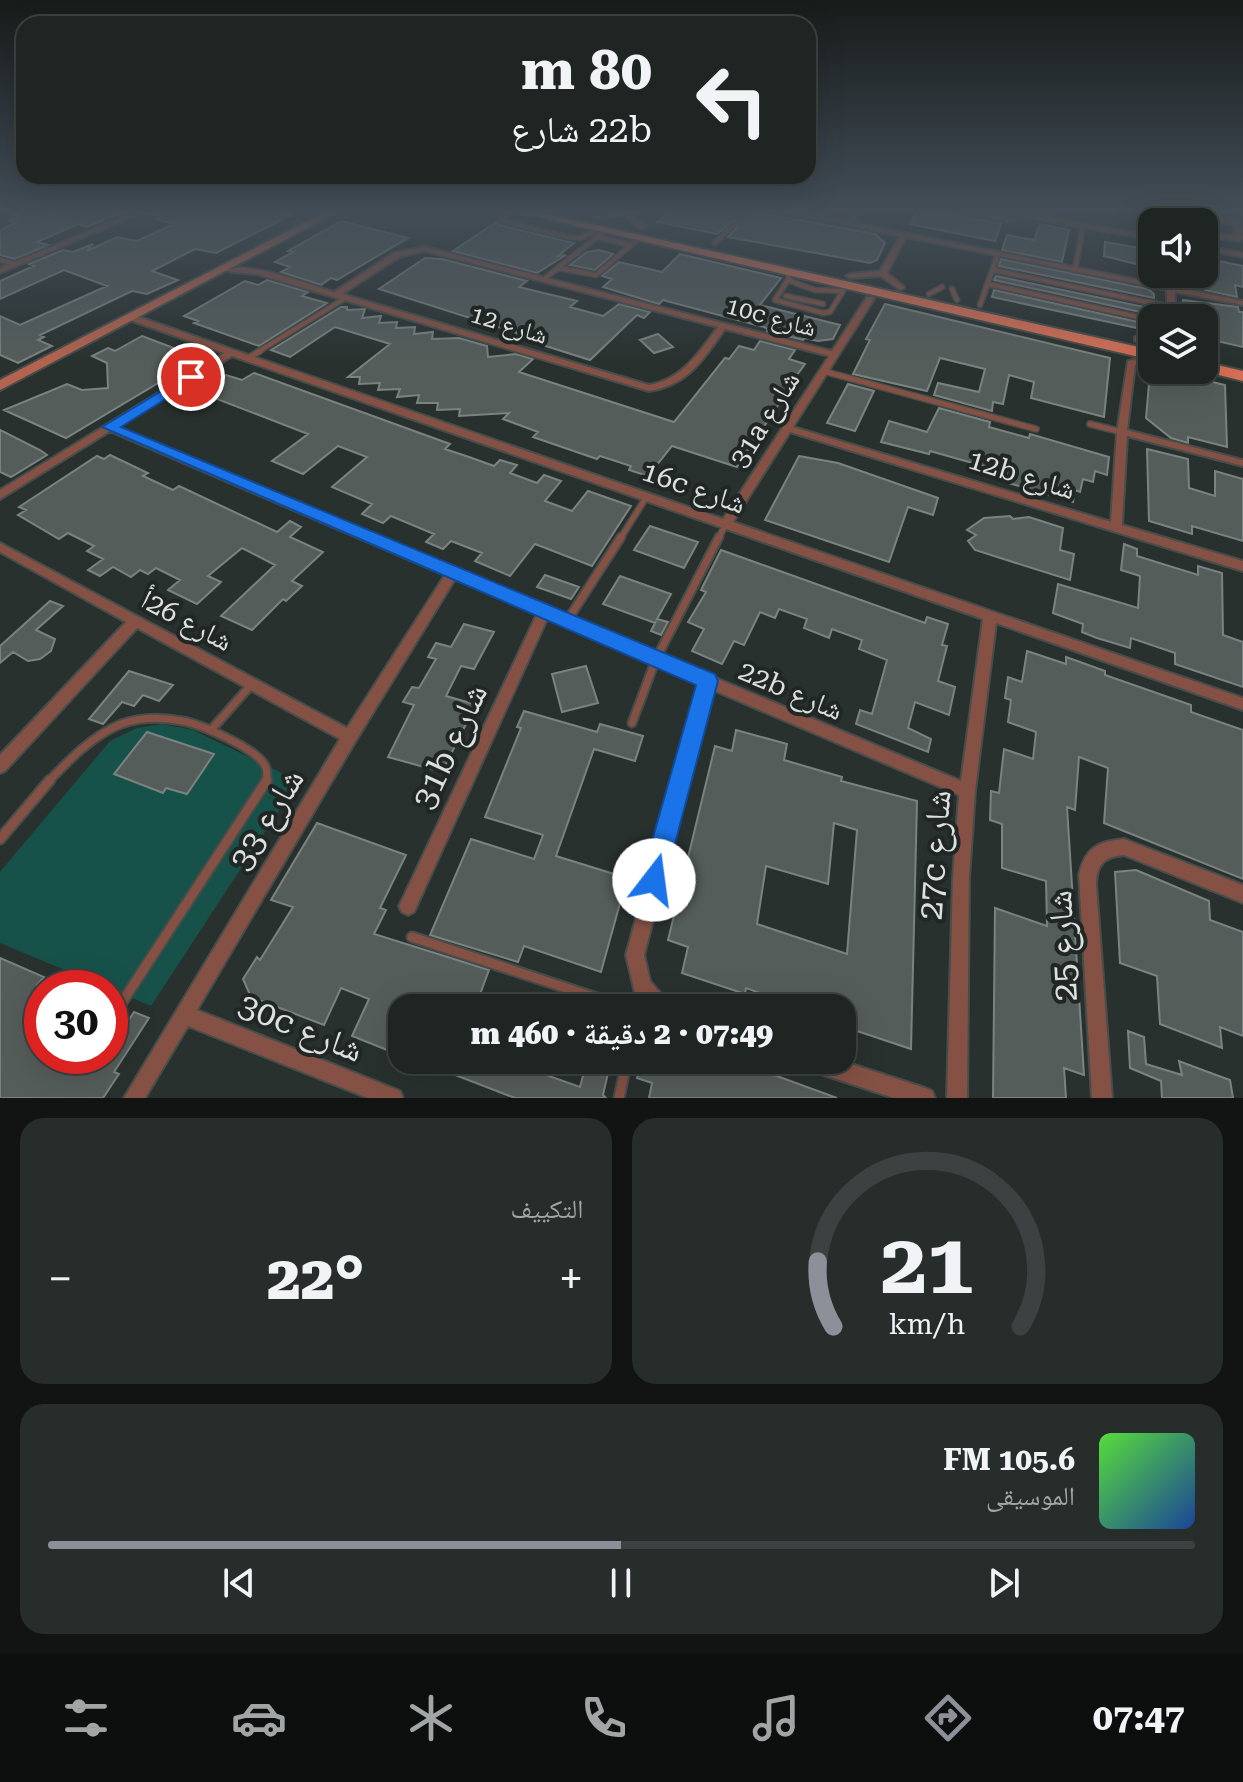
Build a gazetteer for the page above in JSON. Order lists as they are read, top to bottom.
{
  "streets": {
    "street": [
      "10c شارع",
      "شارع 12",
      "31a شارع",
      "12b شارع",
      "16c شارع",
      "شارع 26أ",
      "22b شارع",
      "31b شارع",
      "شارع 33",
      "27c شارع",
      "شارع 25",
      "30c شارع"
    ]
  },
  "crossings": [
    ["10c شارع", "شارع 12"],
    ["10c شارع", "31a شارع"],
    ["31a شارع", "12b شارع"],
    ["31a شارع", "16c شارع"],
    ["16c شارع", "27c شارع"],
    ["شارع 26أ", "شارع 33"],
    ["22b شارع", "31b شارع"],
    ["22b شارع", "شارع 33"],
    ["22b شارع", "27c شارع"],
    ["شارع 33", "30c شارع"]
  ],
  "page": {
    "turn": ["80 m", "22b شارع"],
    "limit": "30",
    "trip": "07:49 · 2 دقيقة · 460 m",
    "tile": "التكييف",
    "heat": ["−", "22°", "+"],
    "song": ["105.6 FM", "الموسيقى"],
    "tabs": "07:47",
    "gauge": ["21", "km/h"]
  }
}
